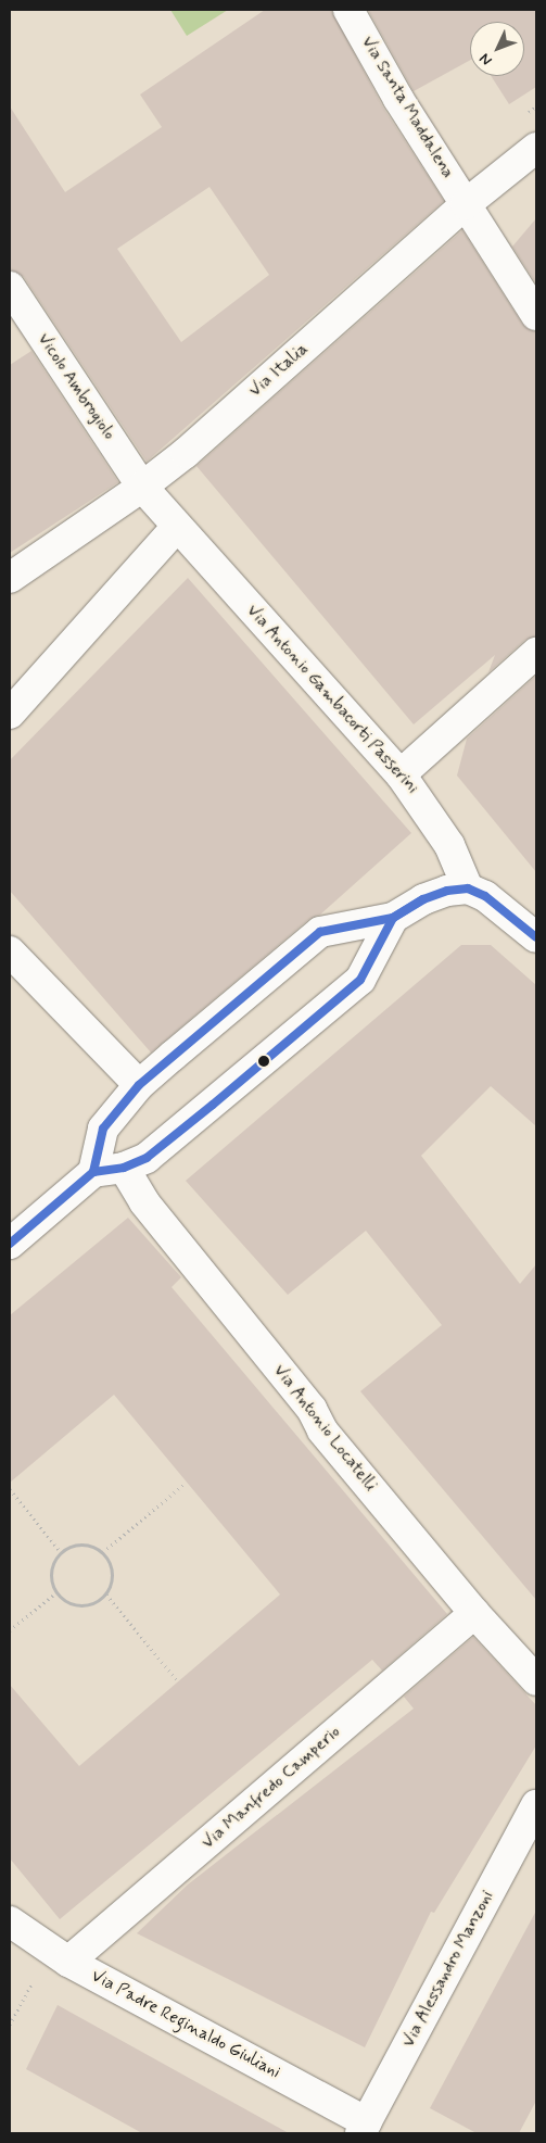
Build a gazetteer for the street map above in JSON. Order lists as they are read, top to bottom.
{
  "streets": {
    "street": [
      "Via Santa Maddalena",
      "Via Italia",
      "Vicolo Ambrogiolo",
      "Via Antonio Gambacorti Passerini",
      "Via Antonio Locatelli",
      "Via Manfredo Camperio",
      "Via Alessandro Manzoni",
      "Via Padre Reginaldo Giuliani"
    ]
  },
  "crossings": [
    ["Via Santa Maddalena", "Via Italia"],
    ["Via Italia", "Vicolo Ambrogiolo"],
    ["Vicolo Ambrogiolo", "Via Antonio Gambacorti Passerini"],
    ["Via Antonio Locatelli", "Via Manfredo Camperio"],
    ["Via Manfredo Camperio", "Via Padre Reginaldo Giuliani"],
    ["Via Alessandro Manzoni", "Via Padre Reginaldo Giuliani"]
  ],
  "north": "bottom left"
}
